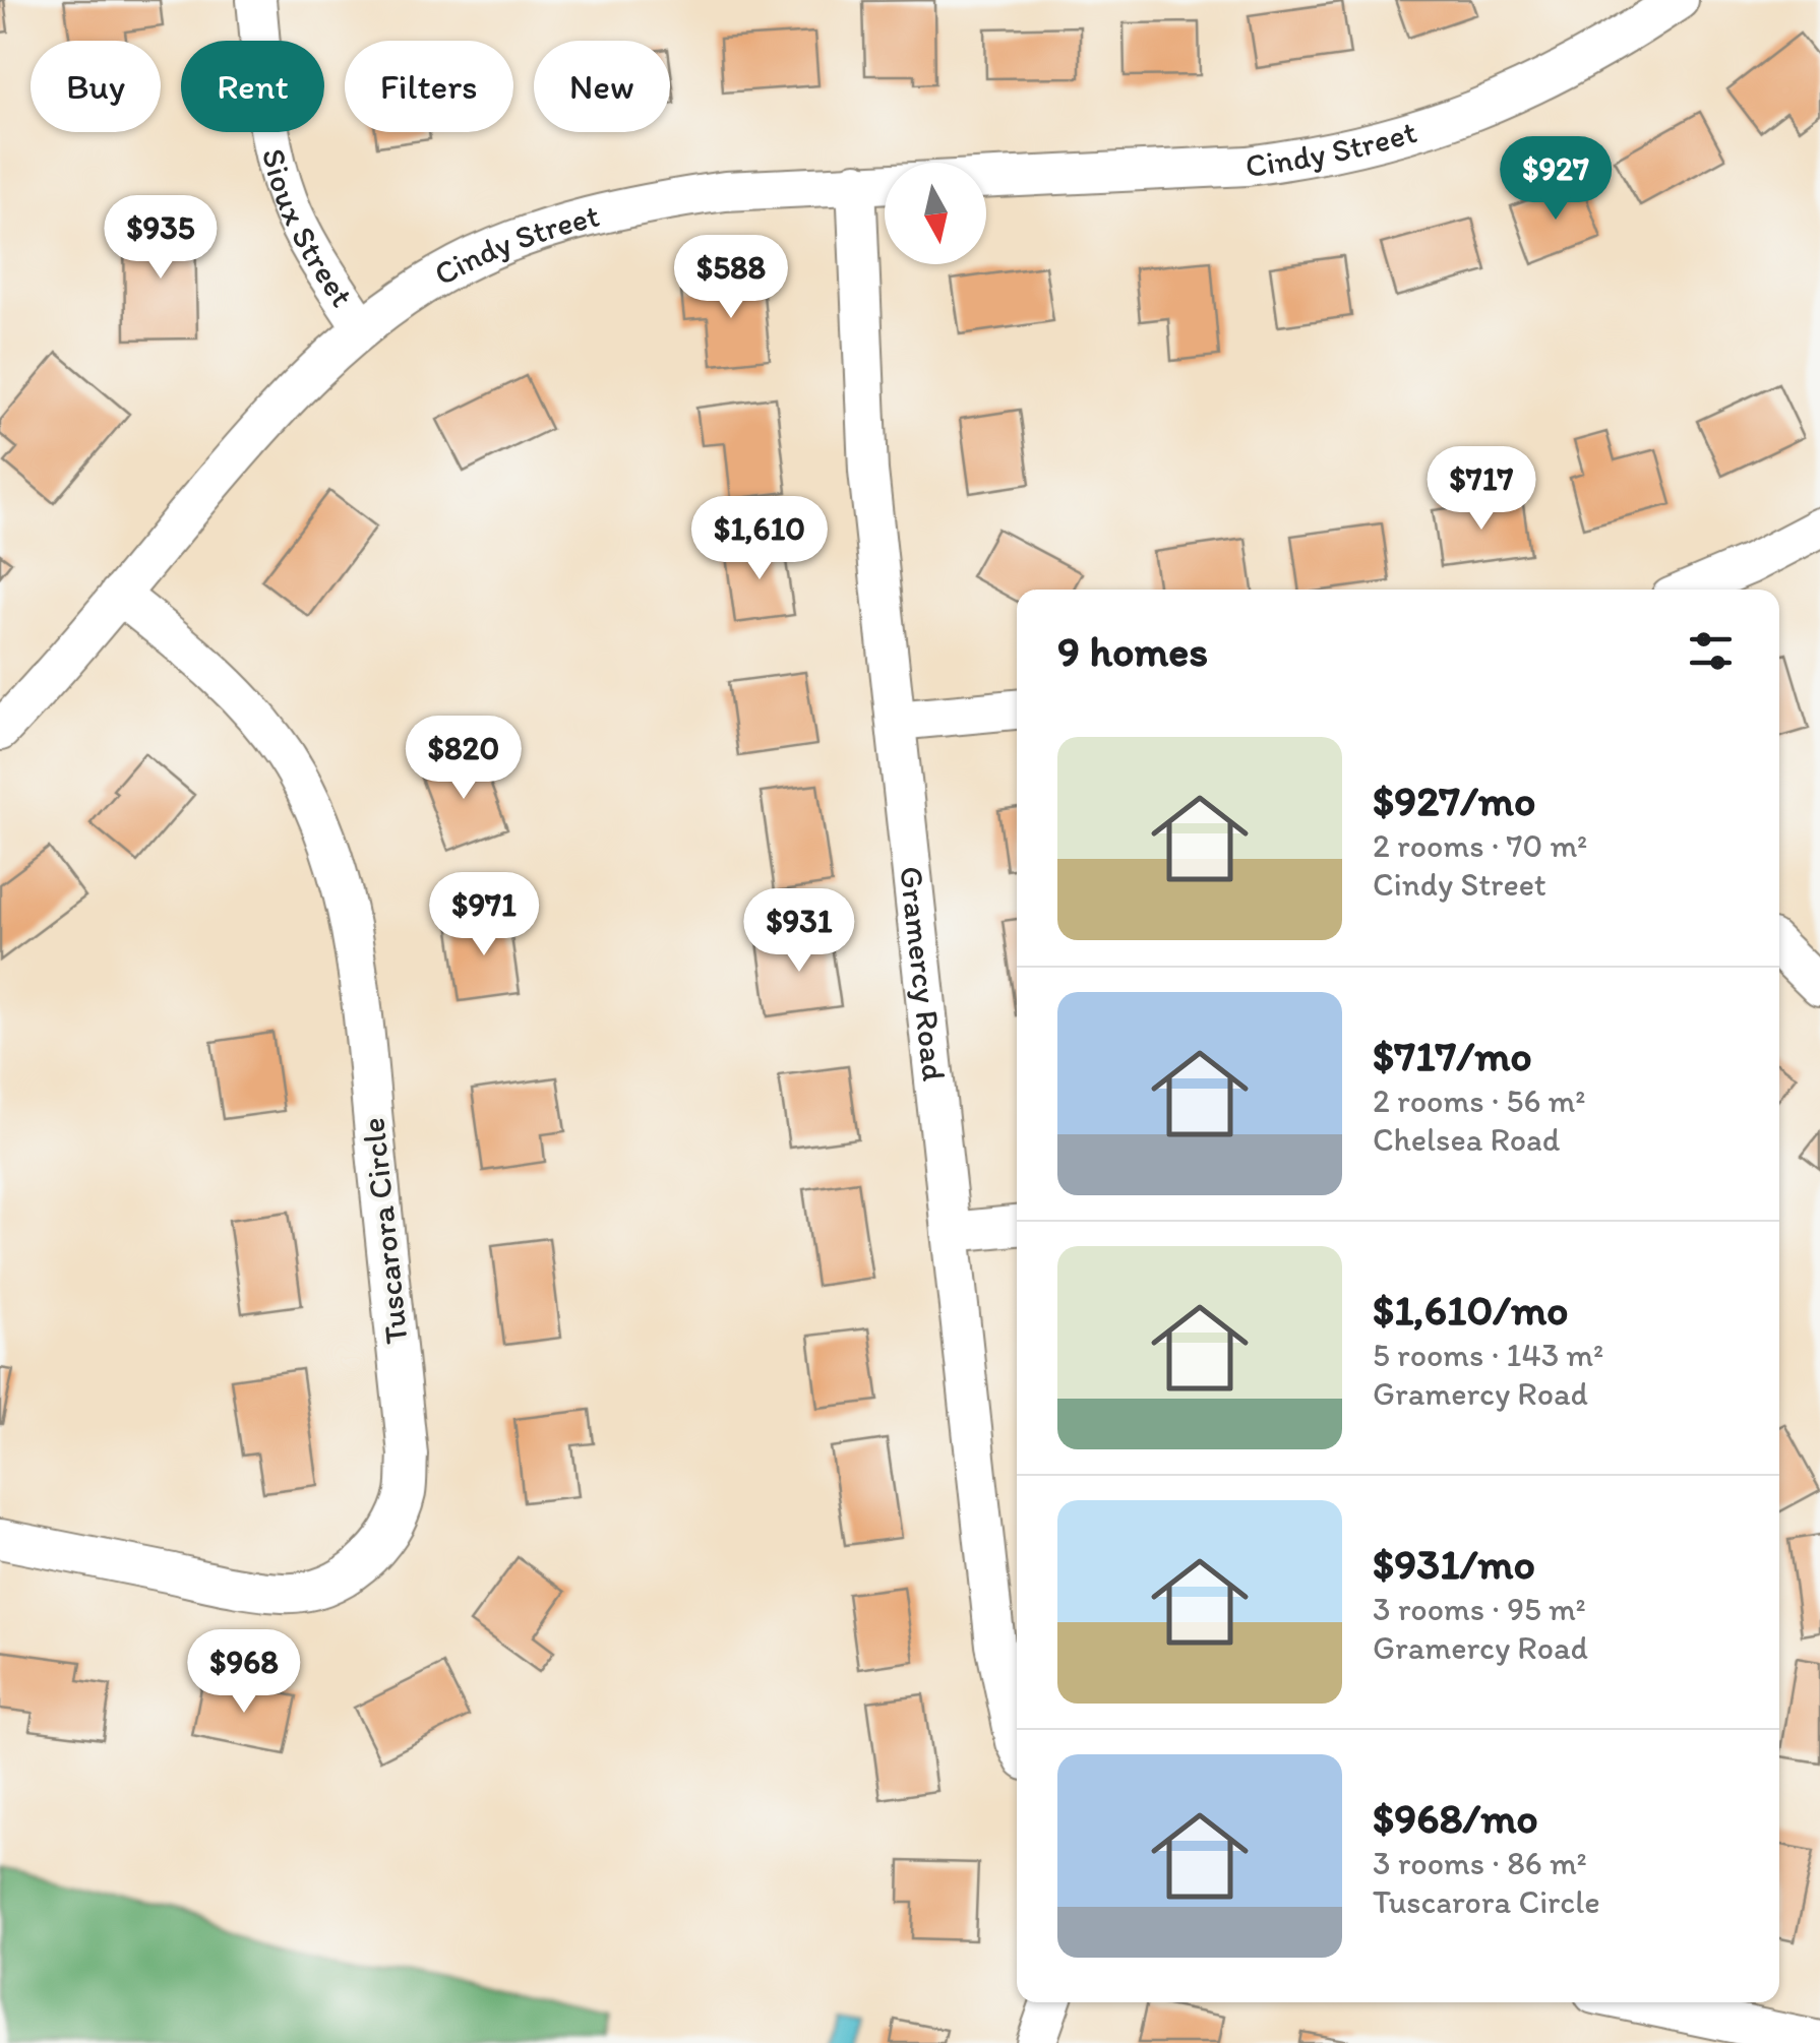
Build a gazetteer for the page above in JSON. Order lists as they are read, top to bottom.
{
  "streets": {
    "street": [
      "Cindy Street",
      "Sioux Street",
      "Gramercy Road",
      "Tuscarora Circle"
    ]
  },
  "crossings": [
    ["Cindy Street", "Sioux Street"],
    ["Cindy Street", "Gramercy Road"],
    ["Cindy Street", "Tuscarora Circle"]
  ],
  "north": "bottom",
  "page": {
    "chip": [
      "Buy",
      "Rent",
      "Filters",
      "New"
    ],
    "price": [
      "$927",
      "$935",
      "$588",
      "$717",
      "$1,610",
      "$820",
      "$971",
      "$931",
      "$968"
    ],
    "heading": "9 homes",
    "list": [
      {
        "name": "$927/mo",
        "note": "2 rooms · 70 m² · Cindy Street"
      },
      {
        "name": "$717/mo",
        "note": "2 rooms · 56 m² · Chelsea Road"
      },
      {
        "name": "$1,610/mo",
        "note": "5 rooms · 143 m² · Gramercy Road"
      },
      {
        "name": "$931/mo",
        "note": "3 rooms · 95 m² · Gramercy Road"
      },
      {
        "name": "$968/mo",
        "note": "3 rooms · 86 m² · Tuscarora Circle"
      }
    ]
  }
}
